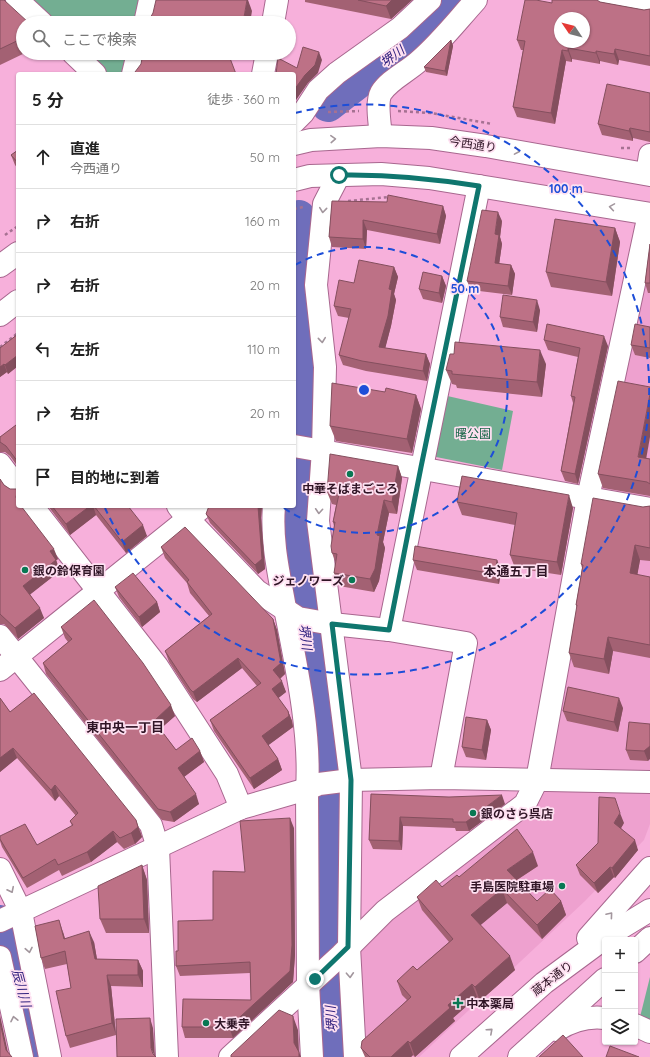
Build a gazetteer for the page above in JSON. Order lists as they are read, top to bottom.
{
  "streets": {
    "street": ["今西通り", "蔵本通り"]
  },
  "districts": ["本通五丁目", "東中央一丁目"],
  "water": ["堺川", "辰川川"],
  "parks": ["曙公園"],
  "places": {
    "other": [
      "中華そばまごころ",
      "銀の鈴保育園",
      "ジェノワーズ",
      "銀のさら呉店",
      "手島医院駐車場",
      "大乗寺"
    ],
    "health": ["中本薬局"]
  },
  "north": "top left",
  "page": {
    "search": "ここで検索",
    "heading": ["5 分", "徒歩 · 360 m"],
    "list": [
      ["直進", "今西通り", "50 m"],
      ["右折", "160 m"],
      ["右折", "20 m"],
      ["左折", "110 m"],
      ["右折", "20 m"],
      "目的地に到着"
    ],
    "map_buttons": ["+", "−"]
  },
  "rings": ["100 m", "50 m"]
}
